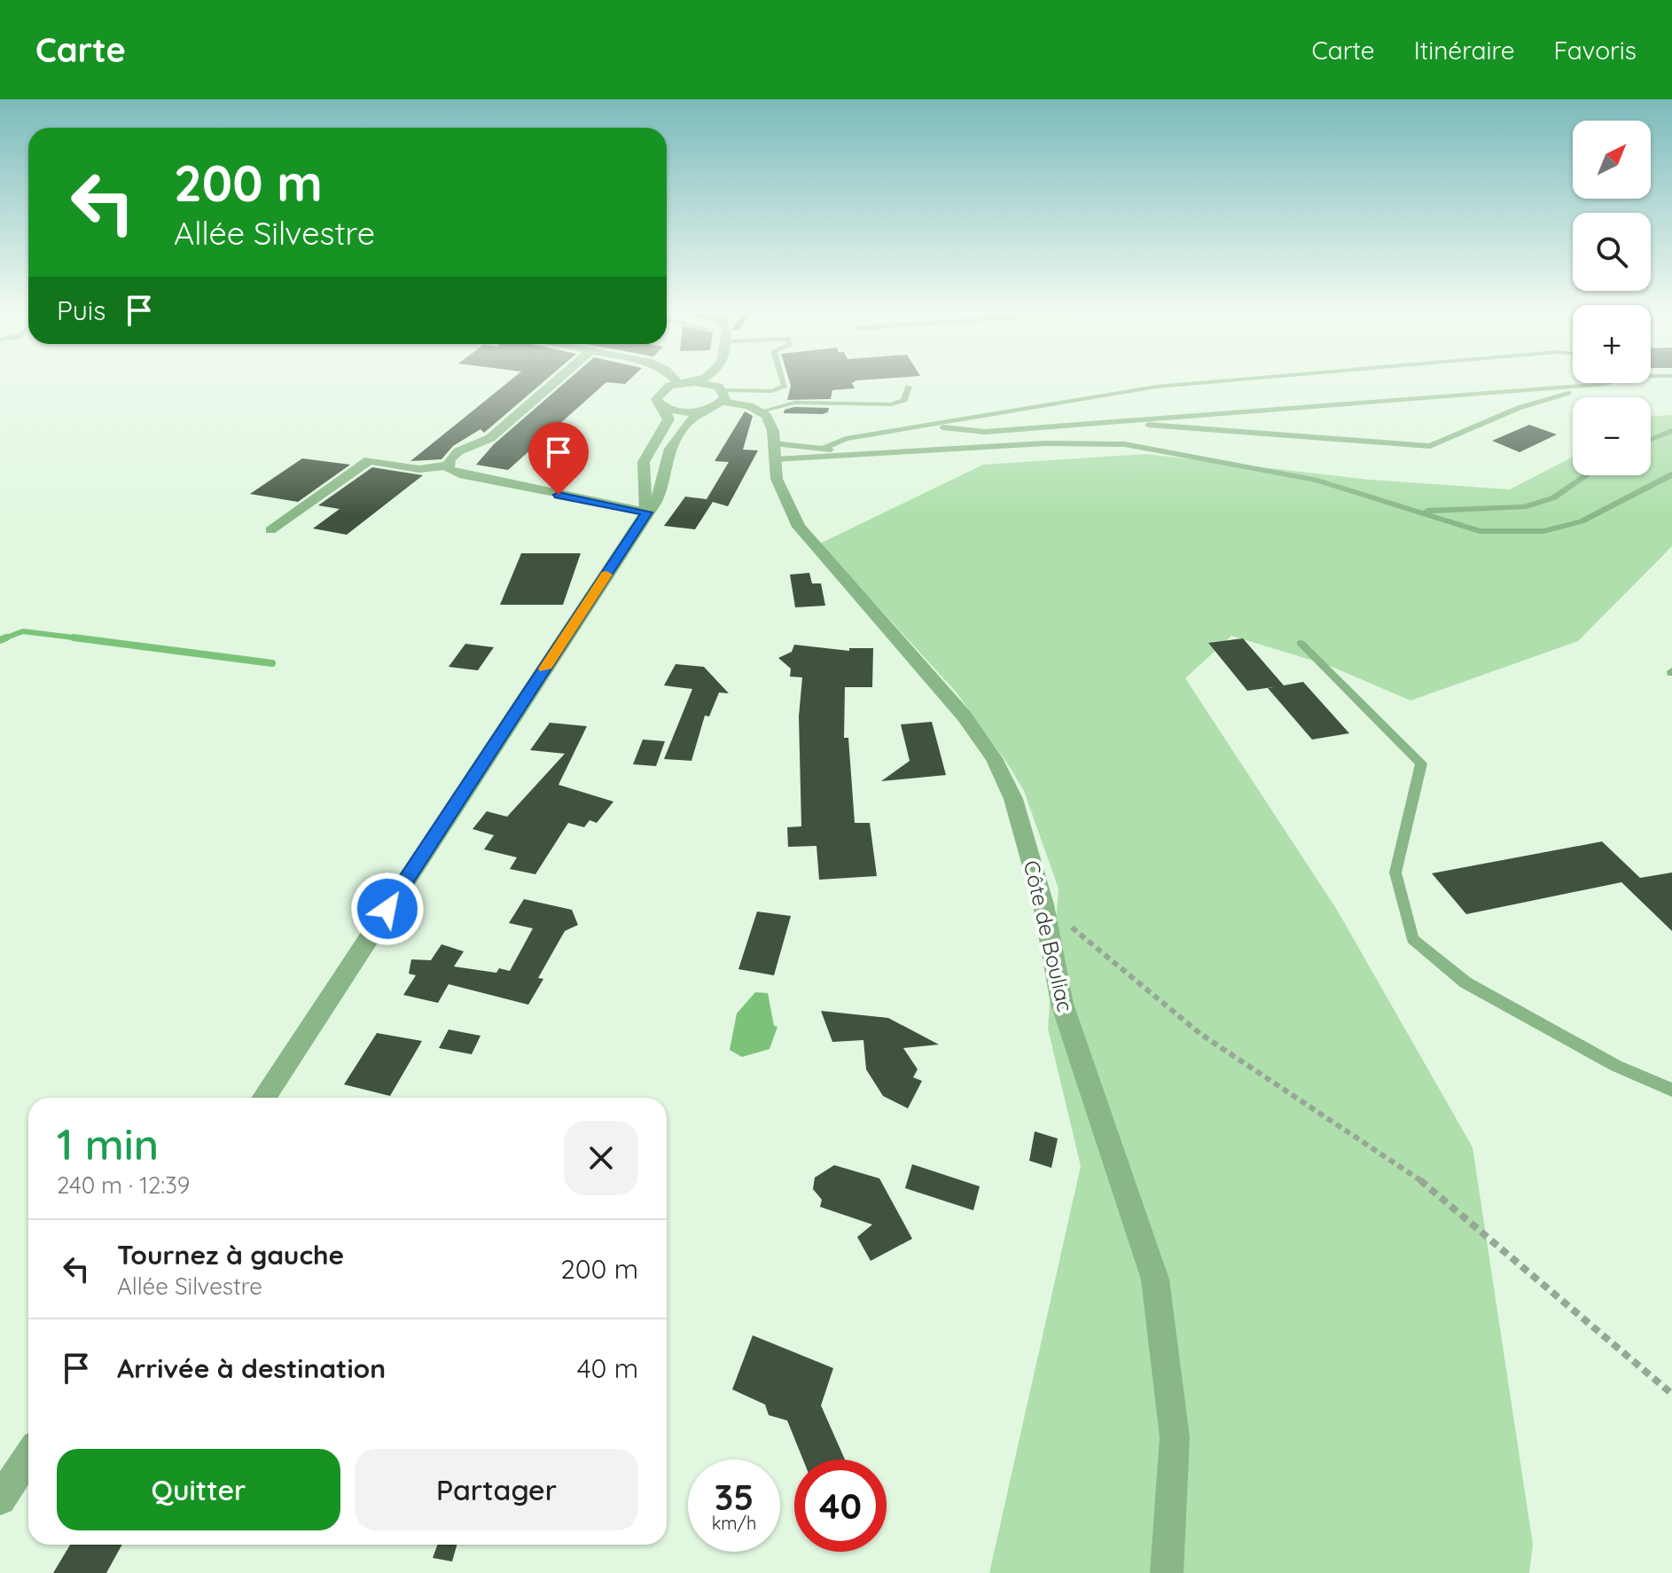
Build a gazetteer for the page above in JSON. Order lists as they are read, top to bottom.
{
  "streets": {
    "street": ["Côte de Bouliac"]
  },
  "north": "top right",
  "page": {
    "header": "Carte",
    "nav": ["Carte", "Itinéraire", "Favoris"],
    "map_buttons": ["+", "−"],
    "turn": ["200 m", "Allée Silvestre"],
    "then": "Puis",
    "heading": ["1 min", "240 m · 12:39"],
    "list": [
      {
        "name": "Tournez à gauche",
        "note": "Allée Silvestre",
        "value": "200 m"
      },
      {
        "name": "Arrivée à destination",
        "value": "40 m"
      }
    ],
    "buttons": ["Quitter", "Partager"],
    "speed": "35 km/h",
    "limit": "40"
  }
}
